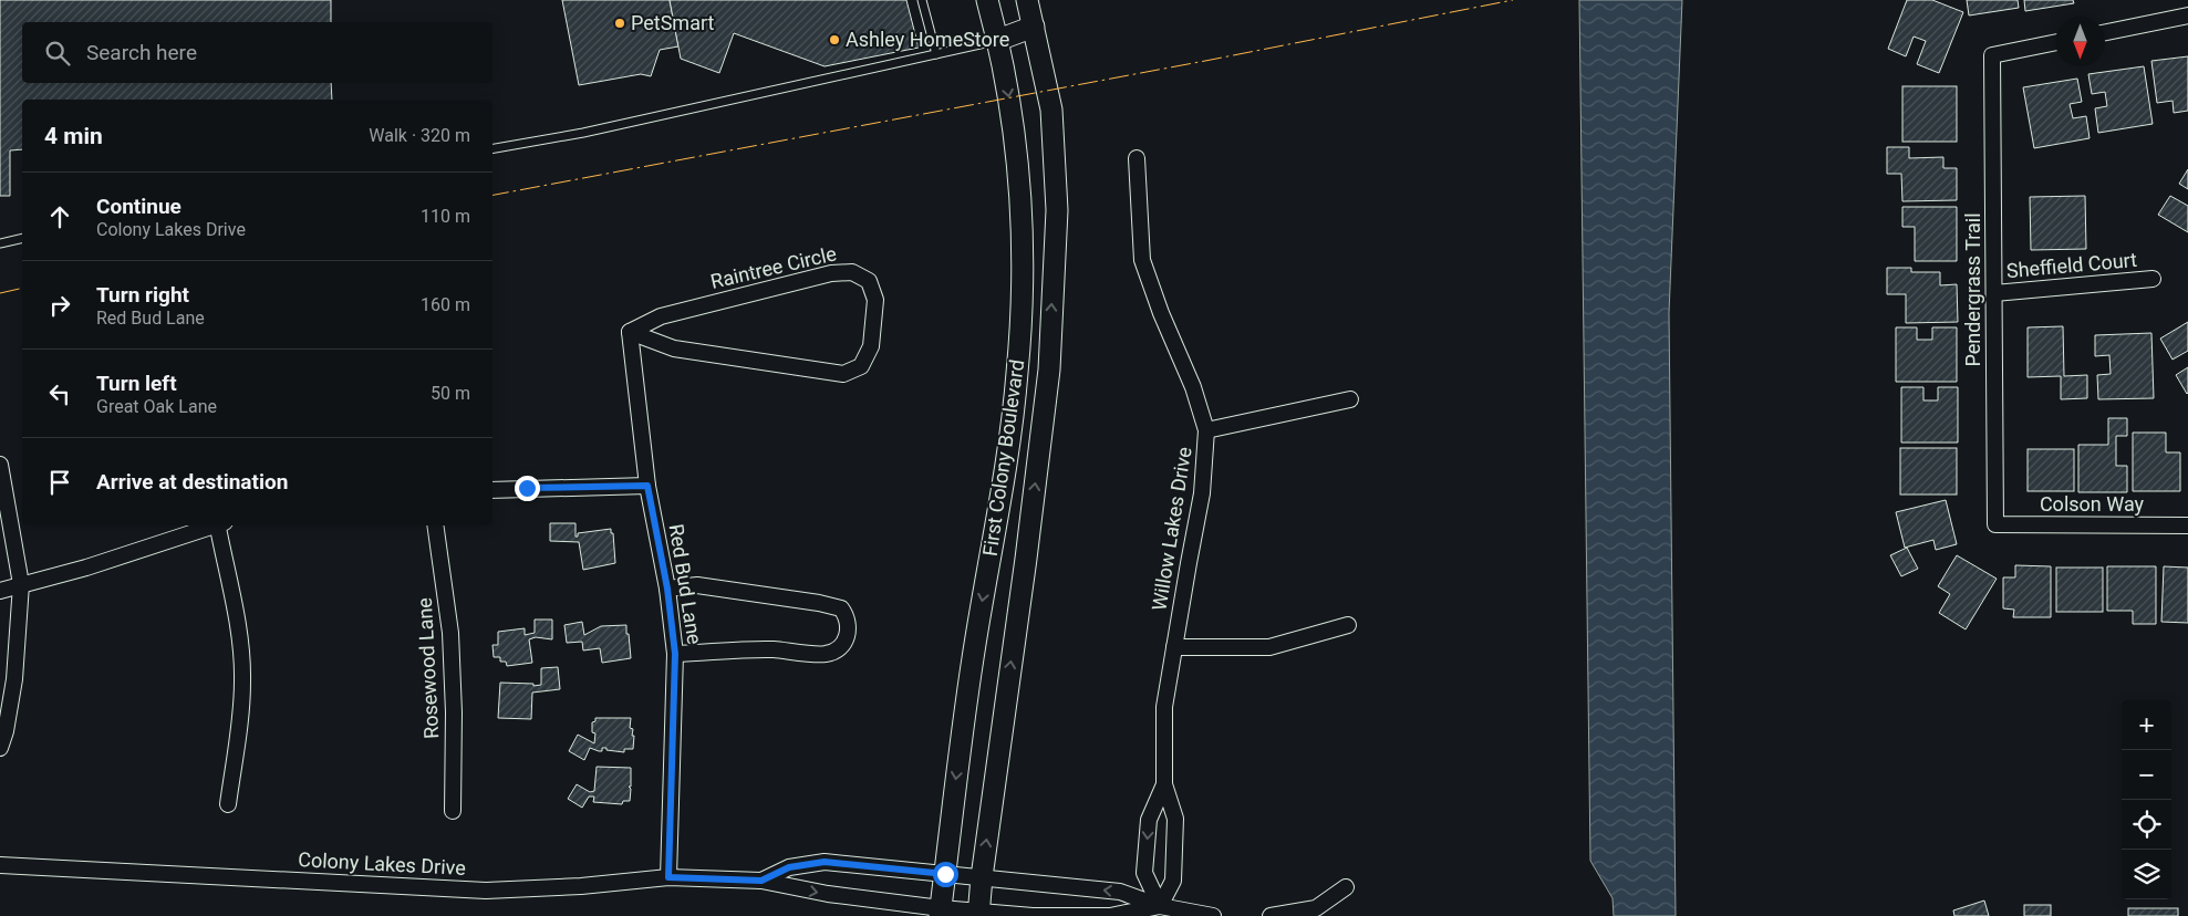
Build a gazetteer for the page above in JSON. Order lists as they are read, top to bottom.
{
  "streets": {
    "main road": ["First Colony Boulevard"],
    "street": [
      "Sheffield Court",
      "Raintree Circle",
      "Pendergrass Trail",
      "Colson Way",
      "Willow Lakes Drive",
      "Red Bud Lane",
      "Rosewood Lane",
      "Colony Lakes Drive"
    ]
  },
  "crossings": [
    ["Sheffield Court", "Pendergrass Trail"],
    ["Raintree Circle", "Red Bud Lane"],
    ["Pendergrass Trail", "Colson Way"],
    ["First Colony Boulevard", "Colony Lakes Drive"],
    ["Willow Lakes Drive", "Colony Lakes Drive"],
    ["Red Bud Lane", "Colony Lakes Drive"]
  ],
  "places": ["PetSmart", "Ashley HomeStore"],
  "north": "bottom",
  "page": {
    "search": "Search here",
    "heading": ["4 min", "Walk · 320 m"],
    "list": [
      ["Continue", "Colony Lakes Drive", "110 m"],
      ["Turn right", "Red Bud Lane", "160 m"],
      ["Turn left", "Great Oak Lane", "50 m"],
      "Arrive at destination"
    ],
    "map_buttons": ["+", "−"]
  }
}
